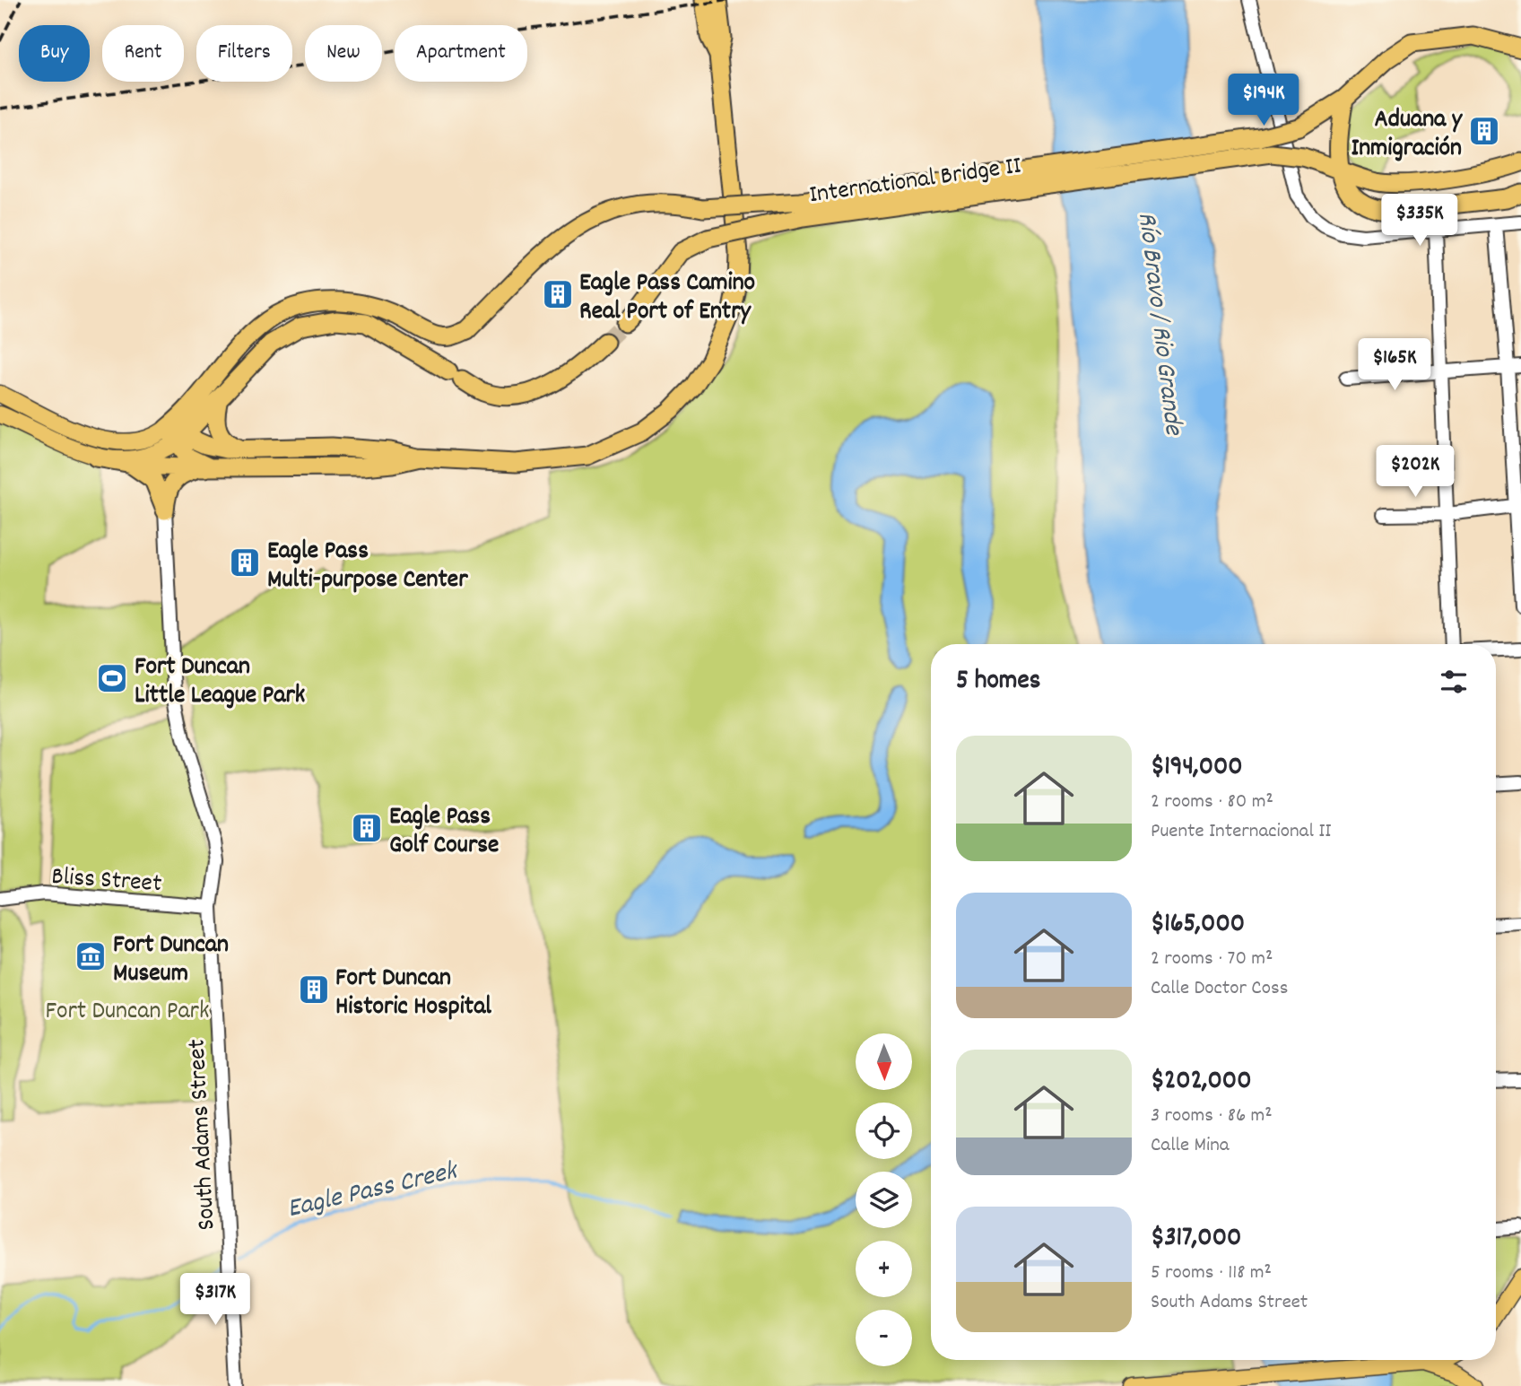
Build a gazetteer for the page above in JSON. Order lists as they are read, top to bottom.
{
  "streets": {
    "highway": ["International Bridge II"],
    "street": ["Bliss Street", "South Adams Street"]
  },
  "crossings": [
    ["Bliss Street", "South Adams Street"]
  ],
  "water": ["Río Bravo / Rio Grande", "Eagle Pass Creek"],
  "parks": ["Fort Duncan Park"],
  "places": {
    "building": [
      "Aduana y Inmigración",
      "Eagle Pass Camino Real Port of Entry",
      "Eagle Pass Multi-purpose Center",
      "Eagle Pass Golf Course",
      "Fort Duncan Historic Hospital"
    ],
    "sports": ["Fort Duncan Little League Park"],
    "museum": ["Fort Duncan Museum"]
  },
  "north": "bottom",
  "page": {
    "chip": [
      "Buy",
      "Rent",
      "Filters",
      "New",
      "Apartment"
    ],
    "price": [
      "$194K",
      "$335K",
      "$165K",
      "$202K",
      "$317K"
    ],
    "heading": "5 homes",
    "list": [
      {
        "name": "$194,000",
        "note": "2 rooms · 80 m² · Puente Internacional II"
      },
      {
        "name": "$165,000",
        "note": "2 rooms · 70 m² · Calle Doctor Coss"
      },
      {
        "name": "$202,000",
        "note": "3 rooms · 86 m² · Calle Mina"
      },
      {
        "name": "$317,000",
        "note": "5 rooms · 118 m² · South Adams Street"
      }
    ],
    "map_buttons": ["+", "−"]
  }
}
